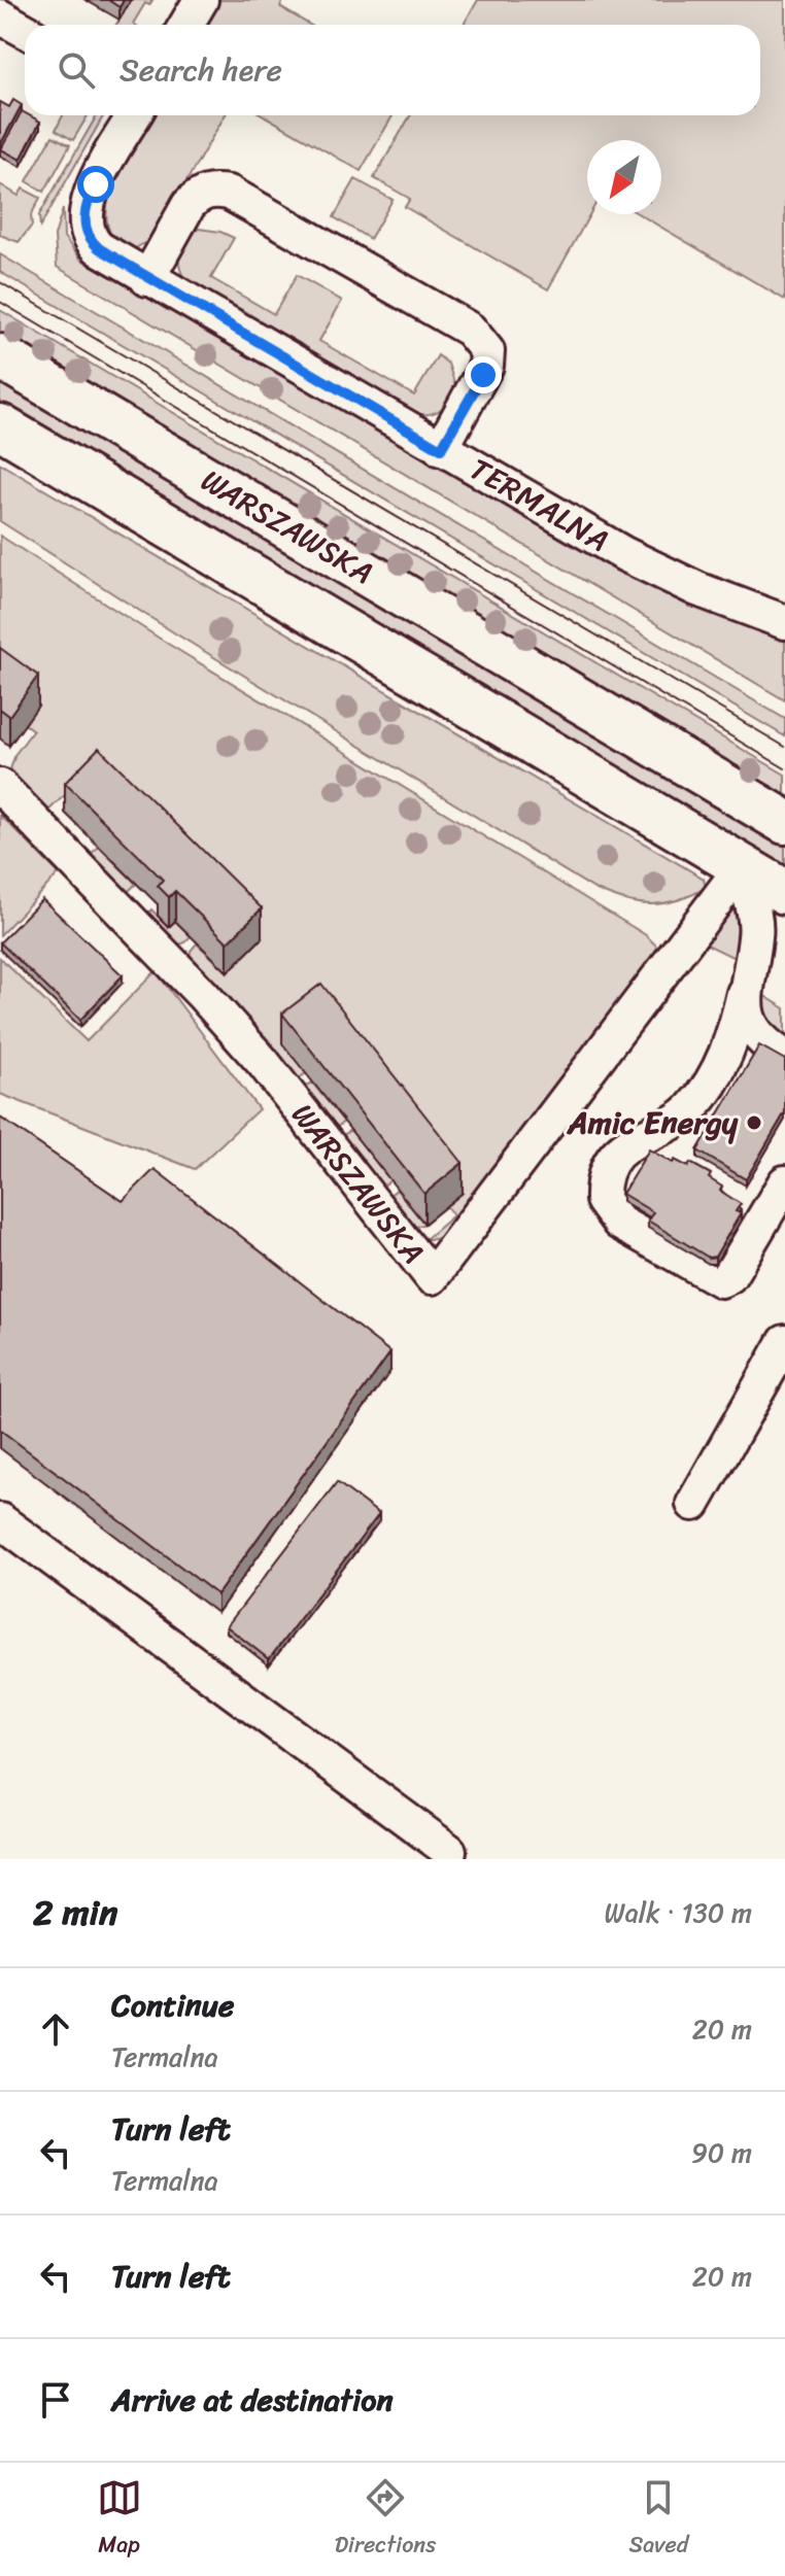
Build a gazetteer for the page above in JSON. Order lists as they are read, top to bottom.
{
  "streets": {
    "main road": ["WARSZAWSKA"],
    "street": ["TERMALNA"]
  },
  "places": ["Amic Energy"],
  "north": "bottom left",
  "page": {
    "search": "Search here",
    "heading": ["2 min", "Walk · 130 m"],
    "list": [
      ["Continue", "Termalna", "20 m"],
      ["Turn left", "Termalna", "90 m"],
      ["Turn left", "20 m"],
      "Arrive at destination"
    ],
    "nav": ["Map", "Directions", "Saved"]
  }
}
